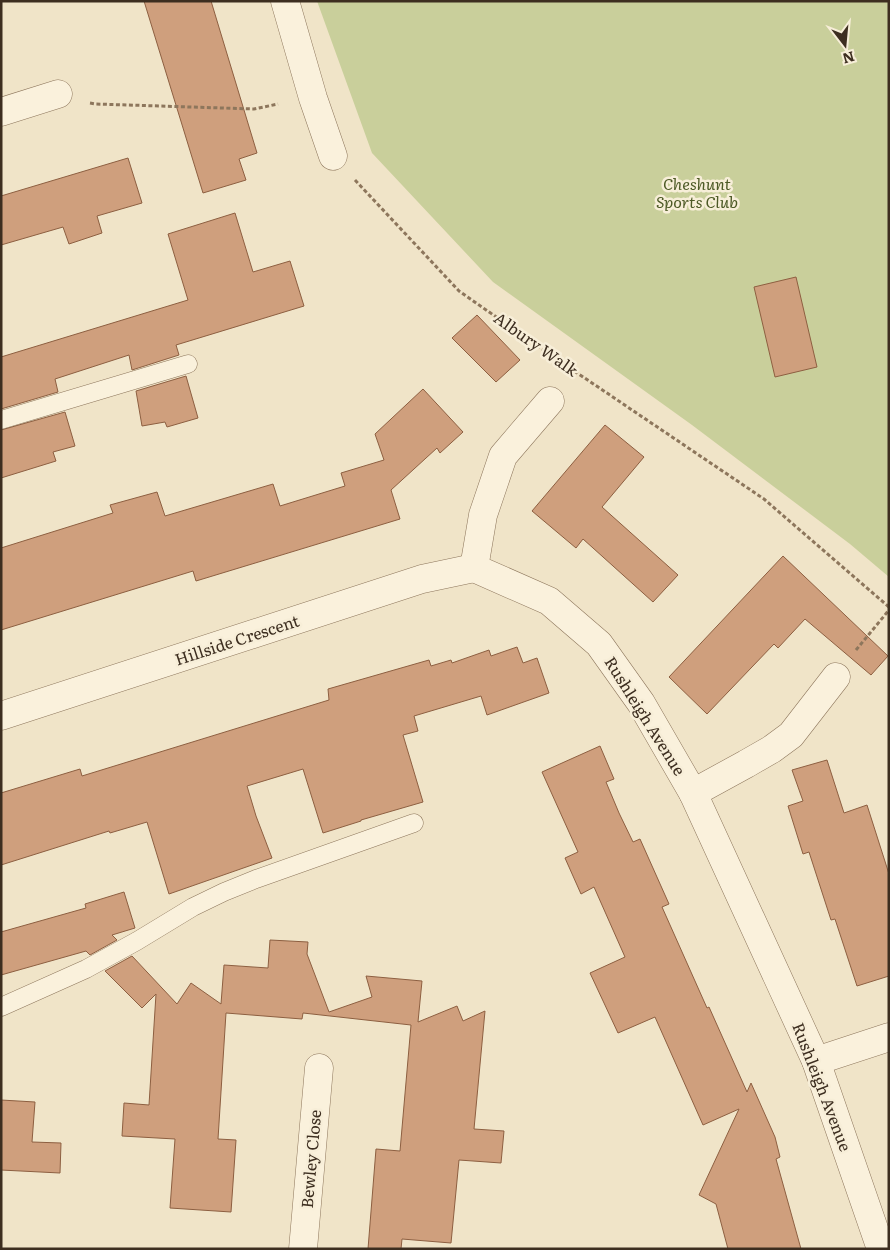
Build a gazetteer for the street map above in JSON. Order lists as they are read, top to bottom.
{
  "streets": {
    "street": ["Hillside Crescent", "Rushleigh Avenue", "Bewley Close"],
    "path": ["Albury Walk"]
  },
  "crossings": [
    ["Hillside Crescent", "Rushleigh Avenue"]
  ],
  "parks": ["Cheshunt Sports Club"],
  "north": "bottom"
}
